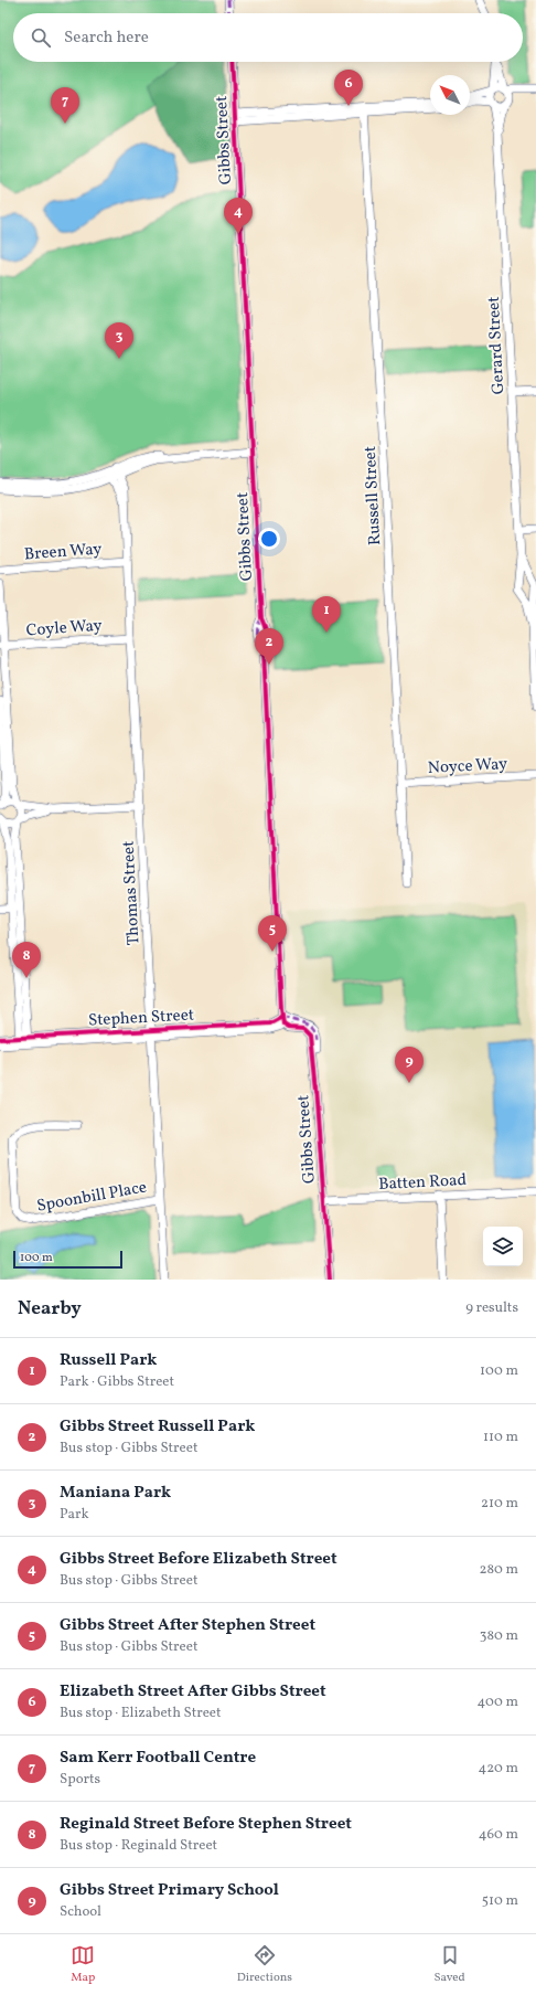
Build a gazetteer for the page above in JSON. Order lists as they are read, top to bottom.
{
  "streets": {
    "street": [
      "Gibbs Street",
      "Gerard Street",
      "Russell Street",
      "Breen Way",
      "Coyle Way",
      "Noyce Way",
      "Thomas Street",
      "Stephen Street",
      "Batten Road",
      "Spoonbill Place"
    ]
  },
  "crossings": [
    ["Gibbs Street", "Stephen Street"],
    ["Gibbs Street", "Batten Road"],
    ["Russell Street", "Noyce Way"],
    ["Breen Way", "Thomas Street"],
    ["Coyle Way", "Thomas Street"],
    ["Thomas Street", "Stephen Street"],
    ["Thomas Street", "Spoonbill Place"]
  ],
  "scale_bar": "100 m",
  "north": "top left",
  "page": {
    "search": "Search here",
    "pins": [
      "6",
      "7",
      "4",
      "3",
      "1",
      "2",
      "5",
      "8",
      "9"
    ],
    "scale": "100 m",
    "heading": ["Nearby", "9 results"],
    "list": [
      {
        "mark": "1",
        "name": "Russell Park",
        "note": "Park · Gibbs Street",
        "value": "100 m"
      },
      {
        "mark": "2",
        "name": "Gibbs Street Russell Park",
        "note": "Bus stop · Gibbs Street",
        "value": "110 m"
      },
      {
        "mark": "3",
        "name": "Maniana Park",
        "note": "Park",
        "value": "210 m"
      },
      {
        "mark": "4",
        "name": "Gibbs Street Before Elizabeth Street",
        "note": "Bus stop · Gibbs Street",
        "value": "280 m"
      },
      {
        "mark": "5",
        "name": "Gibbs Street After Stephen Street",
        "note": "Bus stop · Gibbs Street",
        "value": "380 m"
      },
      {
        "mark": "6",
        "name": "Elizabeth Street After Gibbs Street",
        "note": "Bus stop · Elizabeth Street",
        "value": "400 m"
      },
      {
        "mark": "7",
        "name": "Sam Kerr Football Centre",
        "note": "Sports",
        "value": "420 m"
      },
      {
        "mark": "8",
        "name": "Reginald Street Before Stephen Street",
        "note": "Bus stop · Reginald Street",
        "value": "460 m"
      },
      {
        "mark": "9",
        "name": "Gibbs Street Primary School",
        "note": "School",
        "value": "510 m"
      }
    ],
    "nav": ["Map", "Directions", "Saved"]
  }
}
